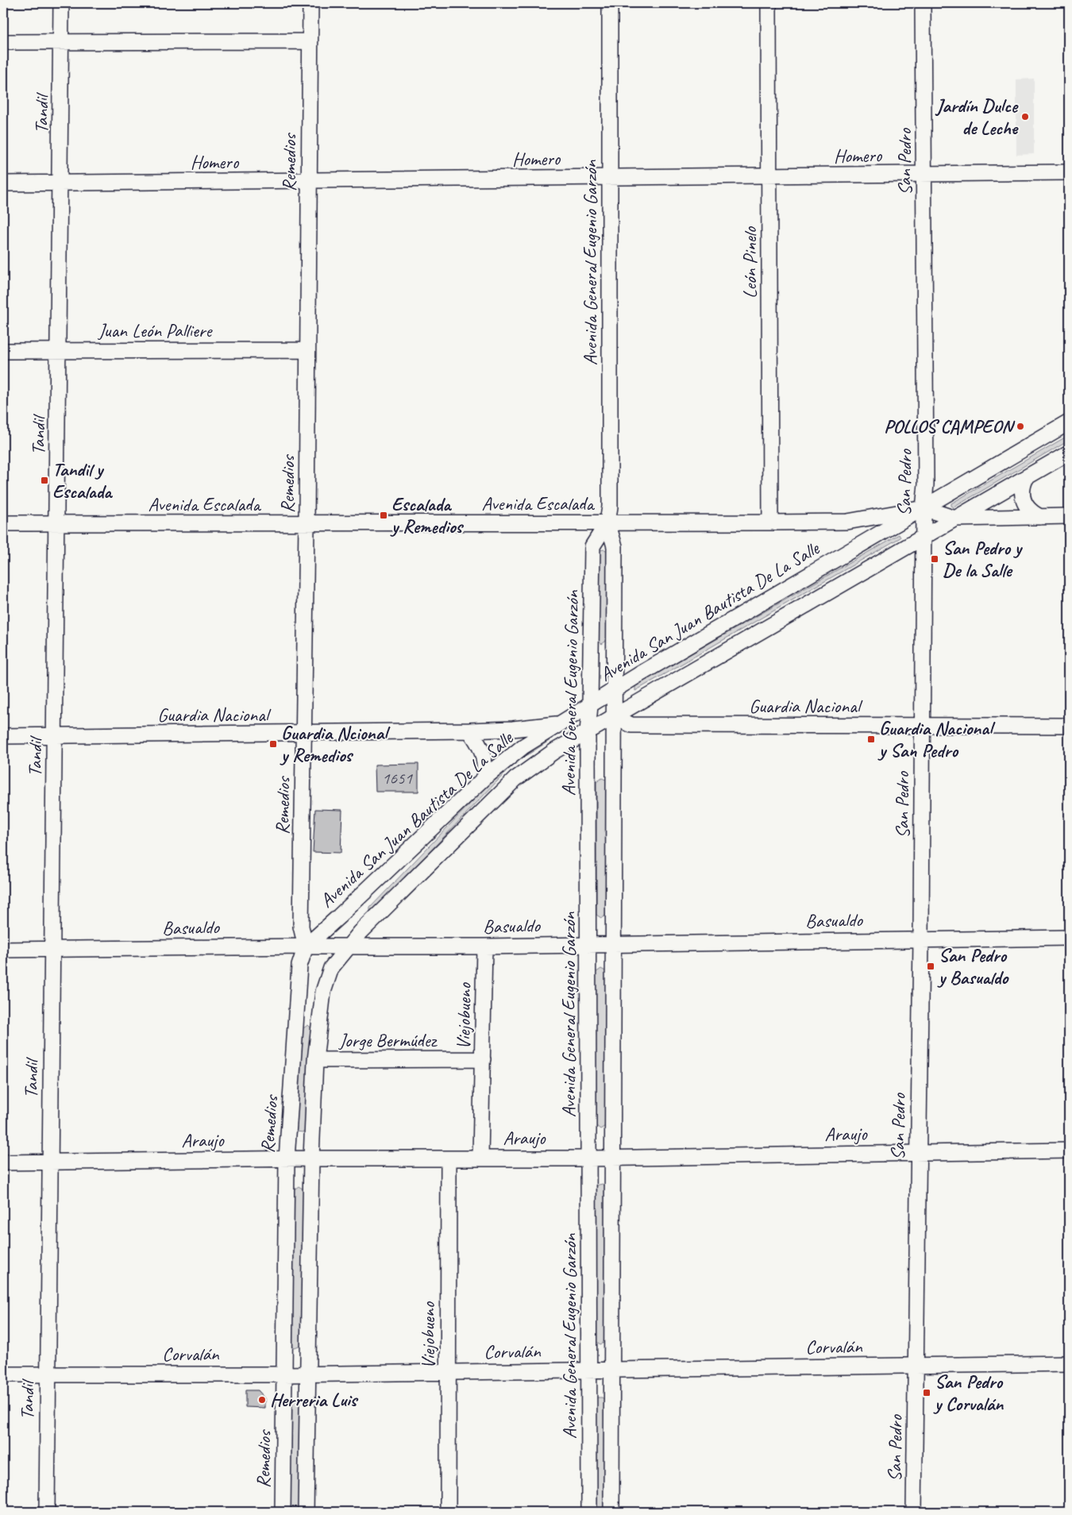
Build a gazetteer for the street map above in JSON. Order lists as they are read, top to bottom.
{
  "streets": {
    "street": [
      "Tandil",
      "Homero",
      "San Pedro",
      "Remedios",
      "Avenida General Eugenio Garzón",
      "León Pinelo",
      "Juan León Palliere",
      "Avenida Escalada",
      "Avenida San Juan Bautista De La Salle",
      "Guardia Nacional",
      "Basualdo",
      "Viejobueno",
      "Jorge Bermúdez",
      "Araujo",
      "Corvalán"
    ]
  },
  "crossings": [
    ["Tandil", "Homero"],
    ["Tandil", "Juan León Palliere"],
    ["Tandil", "Avenida Escalada"],
    ["Tandil", "Guardia Nacional"],
    ["Tandil", "Basualdo"],
    ["Tandil", "Araujo"],
    ["Tandil", "Corvalán"],
    ["Homero", "San Pedro"],
    ["Homero", "Remedios"],
    ["Homero", "Avenida General Eugenio Garzón"],
    ["Homero", "León Pinelo"],
    ["San Pedro", "Avenida Escalada"],
    ["San Pedro", "Avenida San Juan Bautista De La Salle"],
    ["San Pedro", "Guardia Nacional"],
    ["San Pedro", "Basualdo"],
    ["San Pedro", "Araujo"],
    ["San Pedro", "Corvalán"],
    ["Remedios", "Juan León Palliere"],
    ["Remedios", "Avenida Escalada"],
    ["Remedios", "Avenida San Juan Bautista De La Salle"],
    ["Remedios", "Guardia Nacional"],
    ["Remedios", "Basualdo"],
    ["Remedios", "Araujo"],
    ["Remedios", "Corvalán"],
    ["Avenida General Eugenio Garzón", "Avenida Escalada"],
    ["Avenida General Eugenio Garzón", "Avenida San Juan Bautista De La Salle"],
    ["Avenida General Eugenio Garzón", "Guardia Nacional"],
    ["Avenida General Eugenio Garzón", "Basualdo"],
    ["Avenida General Eugenio Garzón", "Araujo"],
    ["Avenida General Eugenio Garzón", "Corvalán"],
    ["León Pinelo", "Avenida Escalada"],
    ["Avenida Escalada", "Avenida San Juan Bautista De La Salle"],
    ["Avenida San Juan Bautista De La Salle", "Guardia Nacional"],
    ["Avenida San Juan Bautista De La Salle", "Basualdo"],
    ["Basualdo", "Viejobueno"],
    ["Viejobueno", "Jorge Bermúdez"],
    ["Viejobueno", "Araujo"],
    ["Viejobueno", "Corvalán"]
  ],
  "places": {
    "other": ["Jardín Dulce de Leche", "POLLOS CAMPEON", "Herreria Luis"],
    "transit": [
      "Tandil y Escalada",
      "Escalada y Remedios",
      "San Pedro y De la Salle",
      "Guardia Nacional y San Pedro",
      "Guardia Ncional y Remedios",
      "San Pedro y Basualdo",
      "San Pedro y Corvalán"
    ]
  },
  "house_numbers": ["1651"]
}
